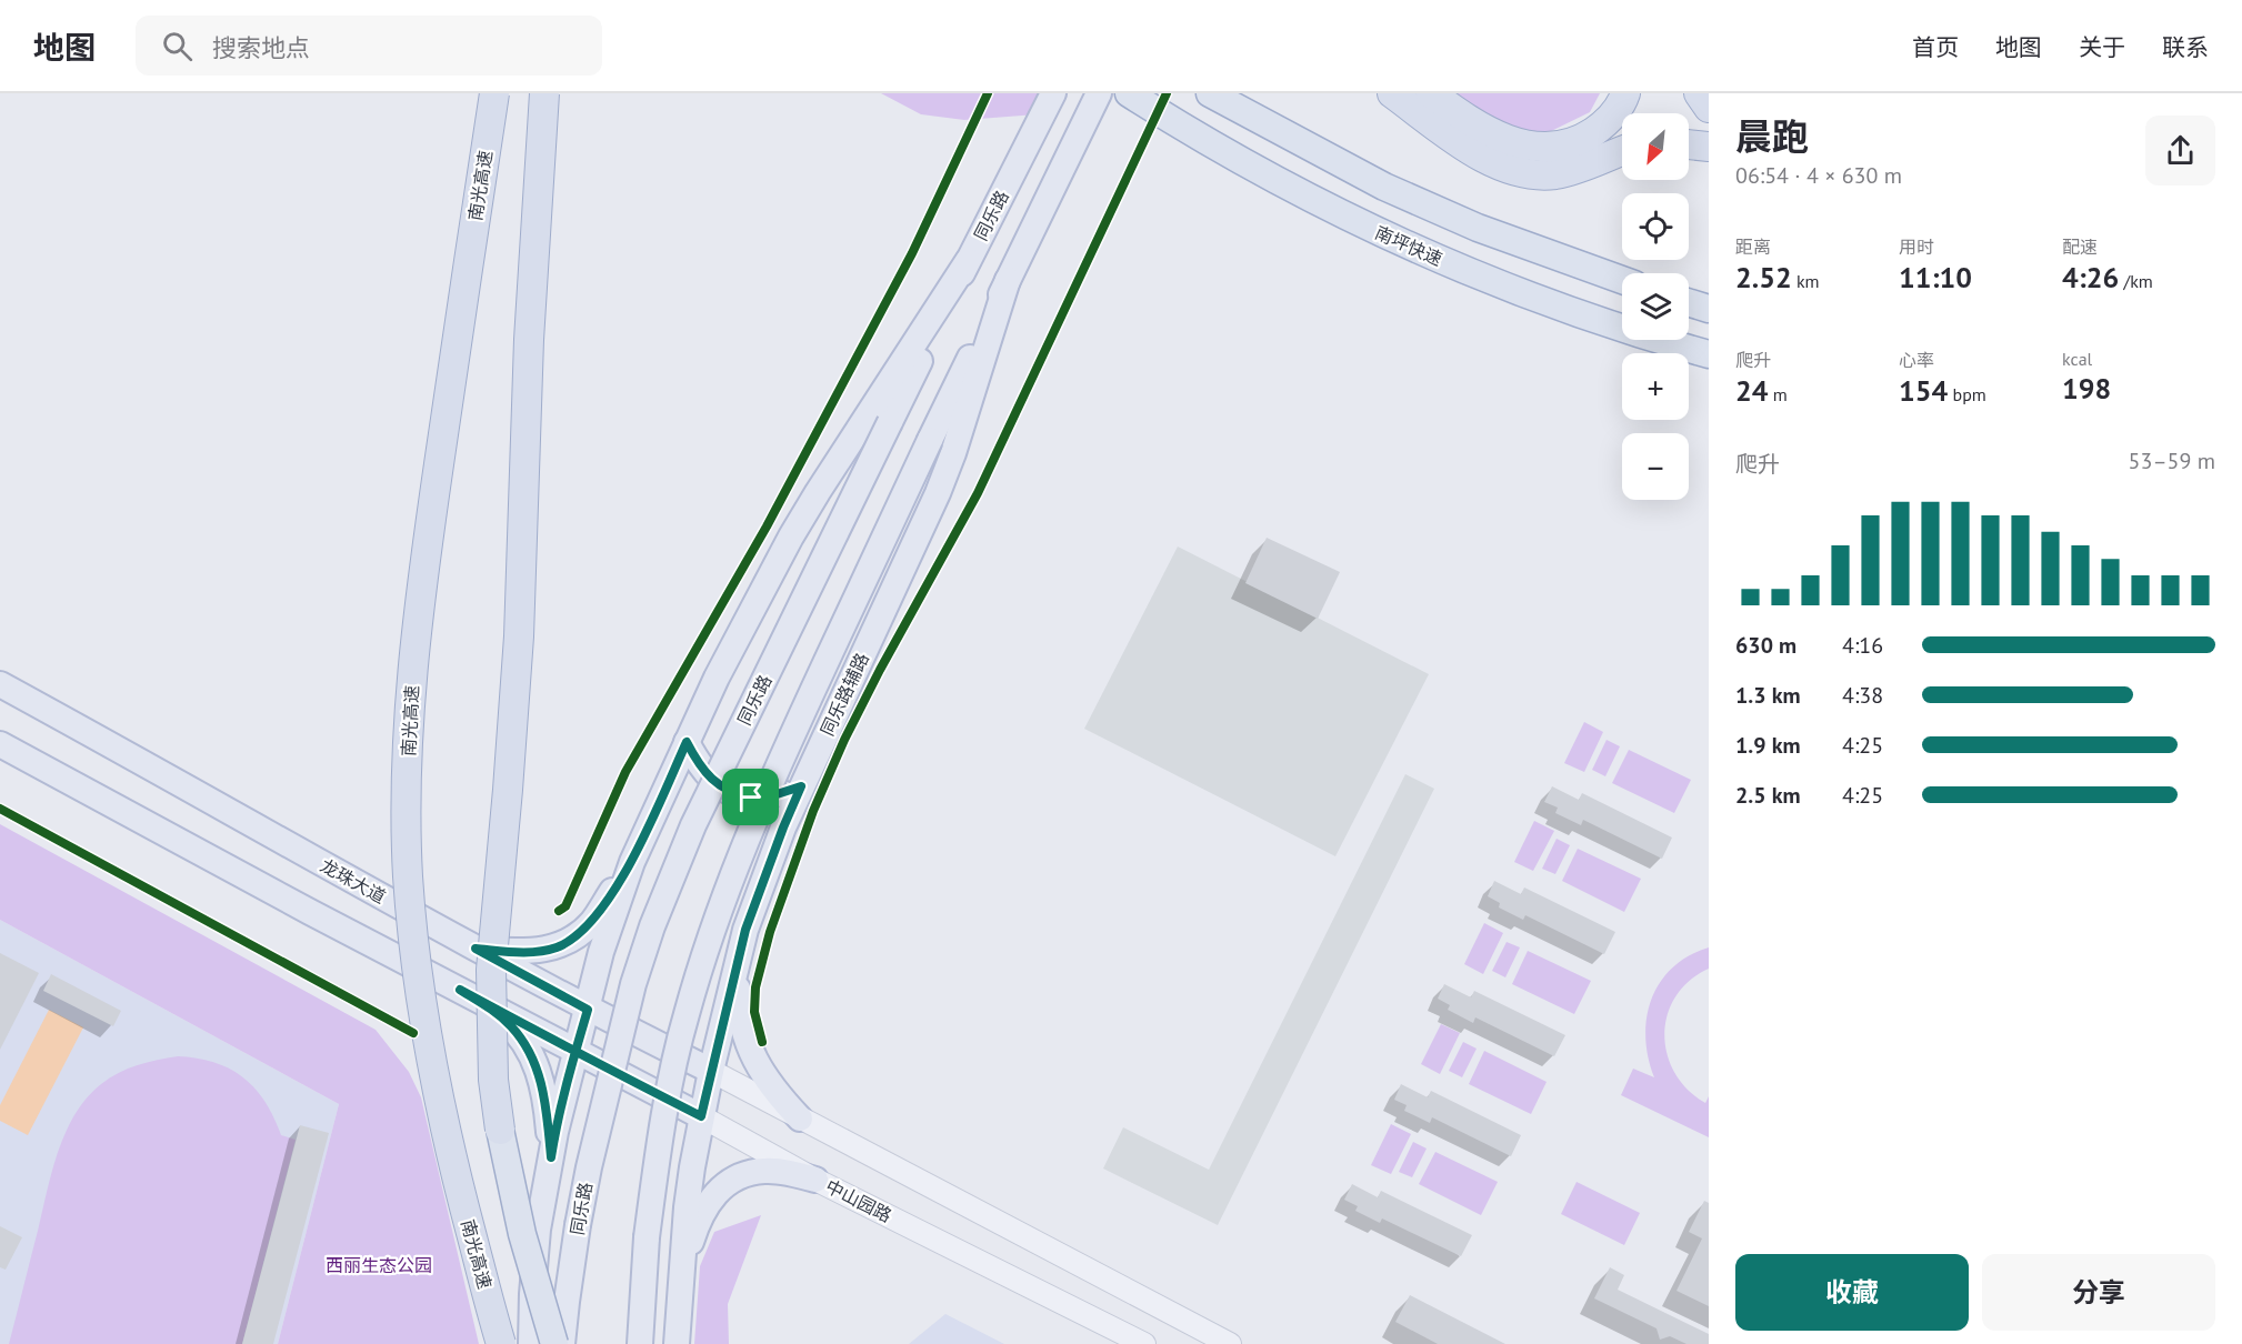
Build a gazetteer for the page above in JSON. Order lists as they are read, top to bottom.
{
  "streets": {
    "highway": ["南光高速", "南坪快速"],
    "main road": [
      "同乐路",
      "同乐路辅路",
      "龙珠大道",
      "中山园路"
    ]
  },
  "crossings": [
    ["同乐路辅路", "龙珠大道"],
    ["同乐路辅路", "中山园路"]
  ],
  "parks": ["西丽生态公园"],
  "north": "bottom left",
  "page": {
    "header": "地图",
    "search": "搜索地点",
    "nav": [
      "首页",
      "地图",
      "关于",
      "联系"
    ],
    "heading": ["晨跑", "06:54 · 4 × 630 m"],
    "map_buttons": ["+", "−"],
    "stats": [
      ["距离", "2.52 km"],
      ["用时", "11:10"],
      ["配速", "4:26 /km"],
      ["爬升", "24 m"],
      ["心率", "154 bpm"],
      ["kcal", "198"]
    ],
    "chart": ["爬升", "53–59 m"],
    "list": [
      {
        "name": "630 m",
        "note": "4:16"
      },
      {
        "name": "1.3 km",
        "note": "4:38"
      },
      {
        "name": "1.9 km",
        "note": "4:25"
      },
      {
        "name": "2.5 km",
        "note": "4:25"
      }
    ],
    "buttons": ["收藏", "分享"]
  }
}
